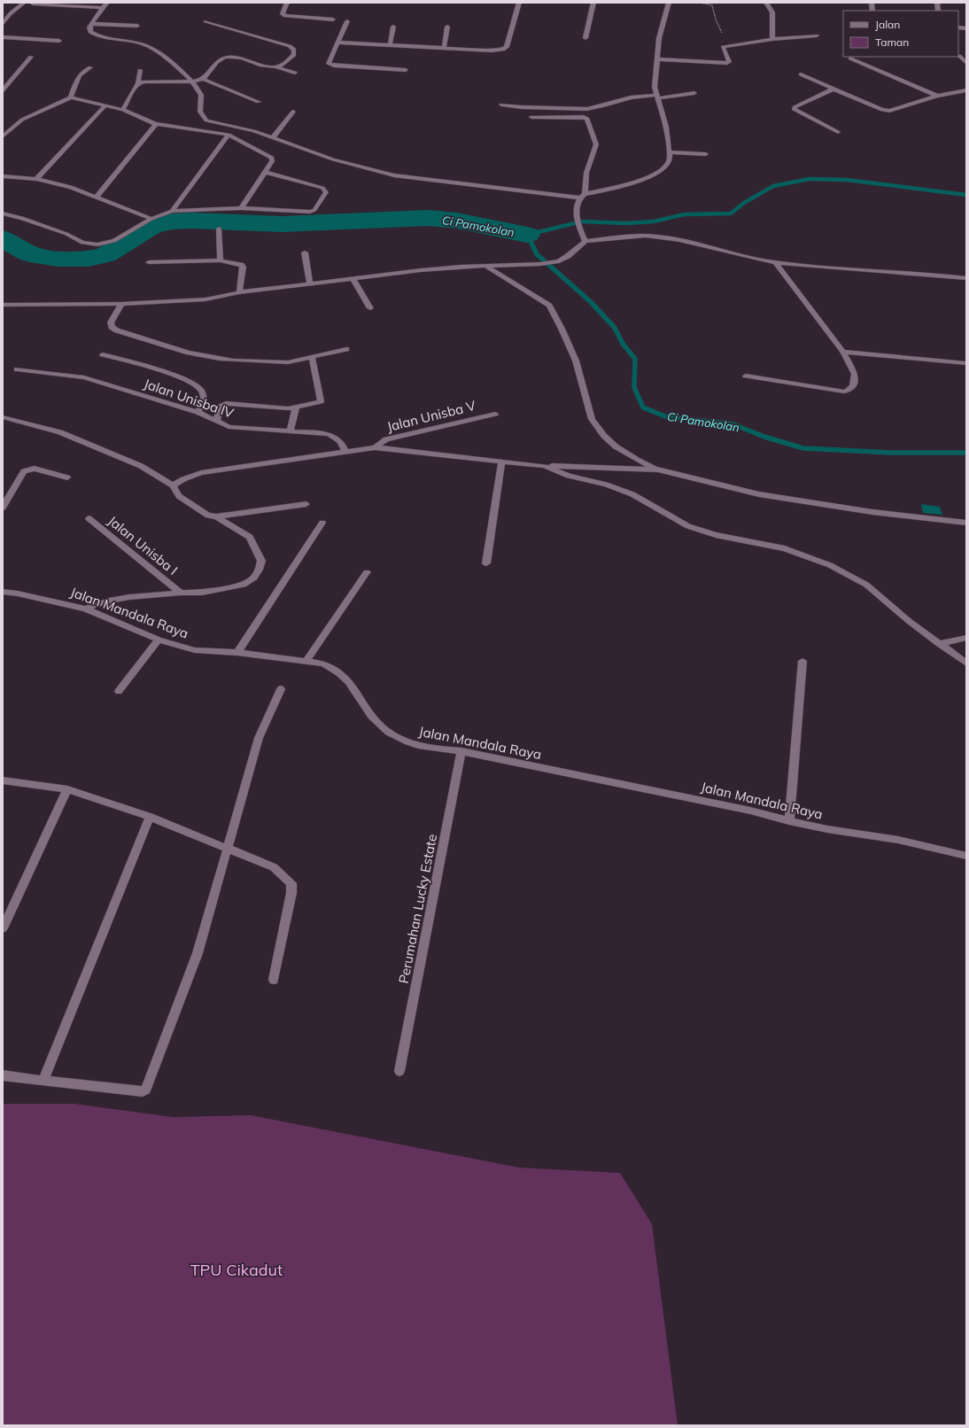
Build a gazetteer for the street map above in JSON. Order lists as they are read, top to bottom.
{
  "streets": {
    "street": [
      "Jalan Unisba lV",
      "Jalan Unisba V",
      "Jalan Unisba I",
      "Jalan Mandala Raya",
      "Perumahan Lucky Estate"
    ]
  },
  "crossings": [
    ["Jalan Mandala Raya", "Perumahan Lucky Estate"]
  ],
  "water": ["Ci Pamokolan"],
  "parks": ["TPU Cikadut"],
  "legend": ["Jalan", "Taman"]
}
